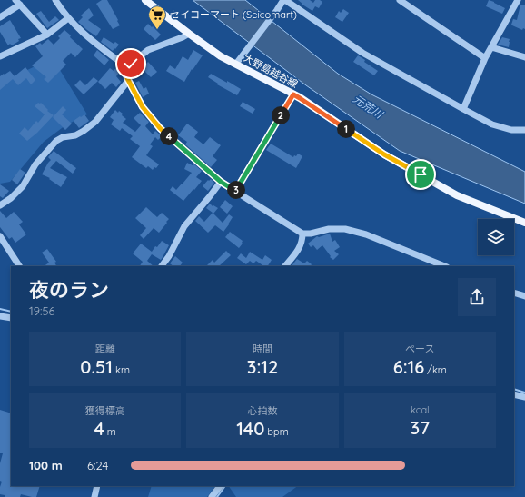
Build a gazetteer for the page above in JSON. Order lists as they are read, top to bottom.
{
  "streets": {
    "main road": ["大野島越谷線"]
  },
  "water": ["元荒川"],
  "places": {
    "supermarket": ["セイコーマート (Seicomart)"]
  },
  "page": {
    "pins": [
      "2",
      "1",
      "4",
      "3"
    ],
    "heading": ["夜のラン", "19:56"],
    "stats": [
      ["距離", "0.51 km"],
      ["時間", "3:12"],
      ["ペース", "6:16 /km"],
      ["獲得標高", "4 m"],
      ["心拍数", "140 bpm"],
      ["kcal", "37"]
    ],
    "list": [
      {
        "name": "100 m",
        "note": "6:24"
      }
    ]
  }
}
